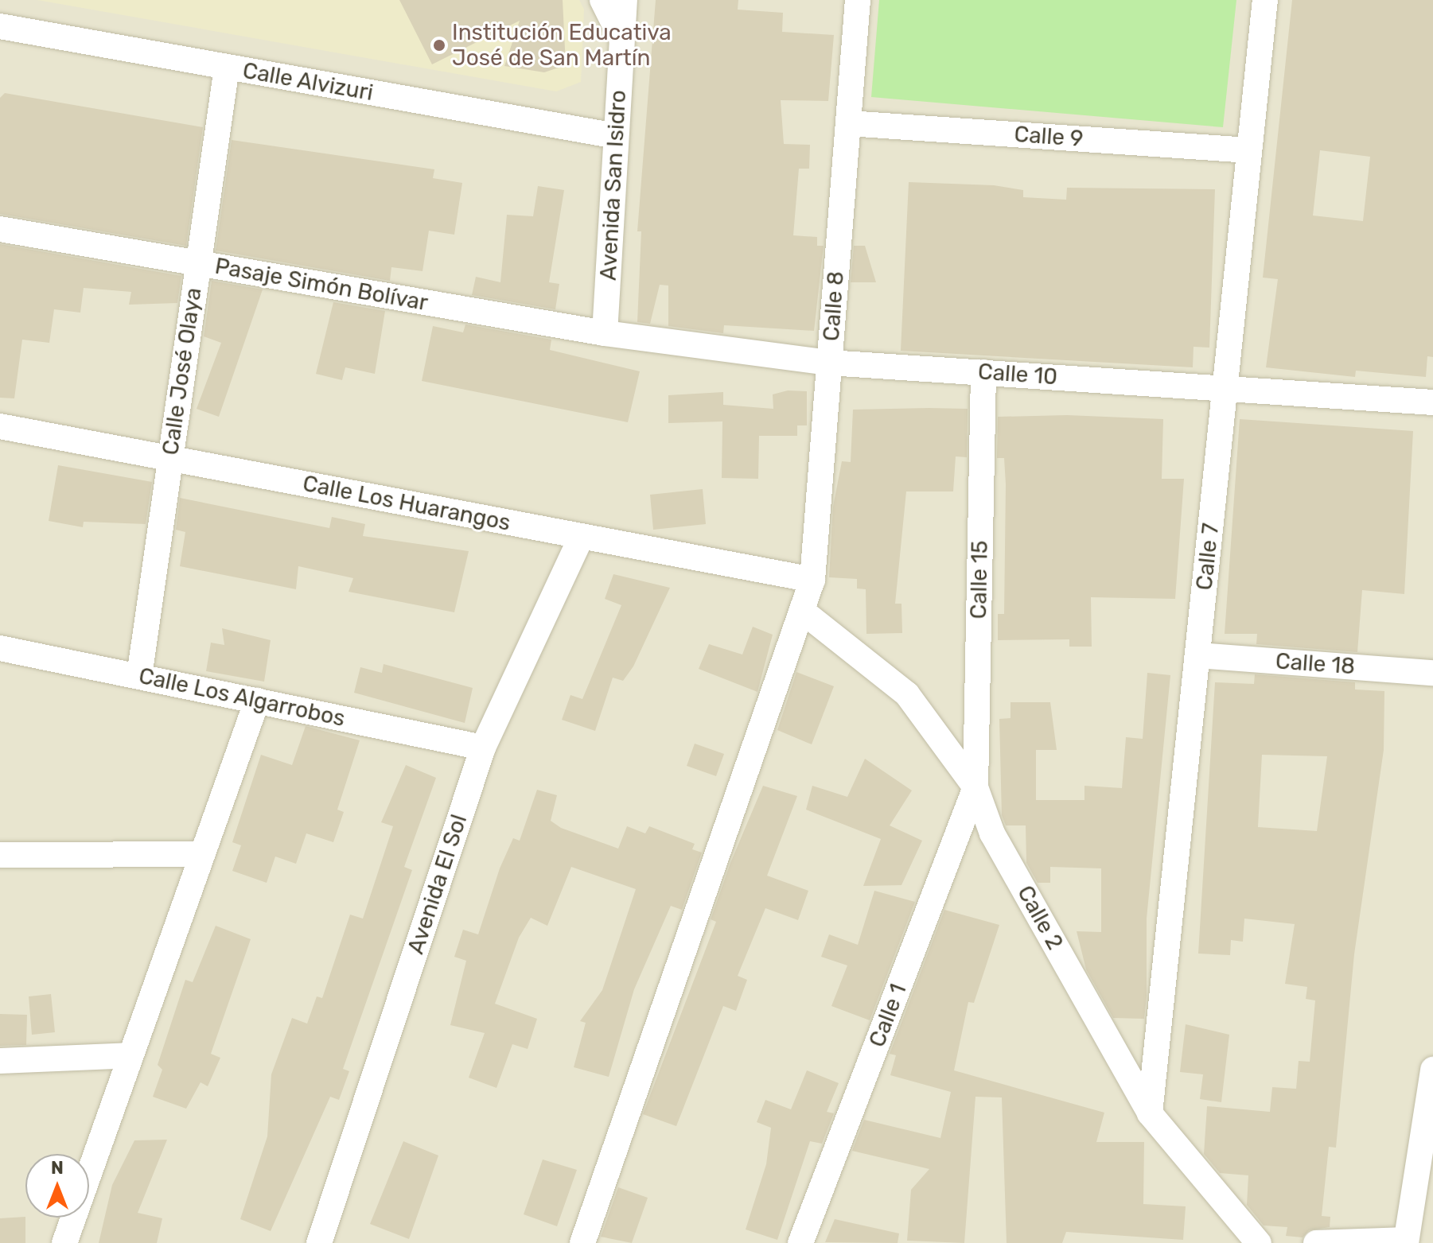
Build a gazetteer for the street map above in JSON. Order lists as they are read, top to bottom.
{
  "streets": {
    "street": [
      "Calle Alvizuri",
      "Calle 9",
      "Avenida San Isidro",
      "Pasaje Simón Bolívar",
      "Calle 8",
      "Calle José Olaya",
      "Calle 10",
      "Calle Los Huarangos",
      "Calle 7",
      "Calle 15",
      "Calle 18",
      "Calle Los Algarrobos",
      "Avenida El Sol",
      "Calle 2",
      "Calle 1"
    ]
  },
  "crossings": [
    ["Calle Alvizuri", "Avenida San Isidro"],
    ["Calle Alvizuri", "Calle José Olaya"],
    ["Calle 9", "Calle 8"],
    ["Calle 9", "Calle 7"],
    ["Avenida San Isidro", "Pasaje Simón Bolívar"],
    ["Avenida San Isidro", "Calle 10"],
    ["Pasaje Simón Bolívar", "Calle José Olaya"],
    ["Pasaje Simón Bolívar", "Calle 10"],
    ["Calle 8", "Calle 10"],
    ["Calle 8", "Calle Los Huarangos"],
    ["Calle 8", "Calle 2"],
    ["Calle José Olaya", "Calle Los Huarangos"],
    ["Calle José Olaya", "Calle Los Algarrobos"],
    ["Calle 10", "Calle 7"],
    ["Calle 10", "Calle 15"],
    ["Calle Los Huarangos", "Avenida El Sol"],
    ["Calle 7", "Calle 18"],
    ["Calle 7", "Calle 2"],
    ["Calle 15", "Calle 2"],
    ["Calle 15", "Calle 1"],
    ["Calle Los Algarrobos", "Avenida El Sol"],
    ["Calle 2", "Calle 1"]
  ],
  "places": ["Institución Educativa José de San Martín"],
  "north": "top"
}
